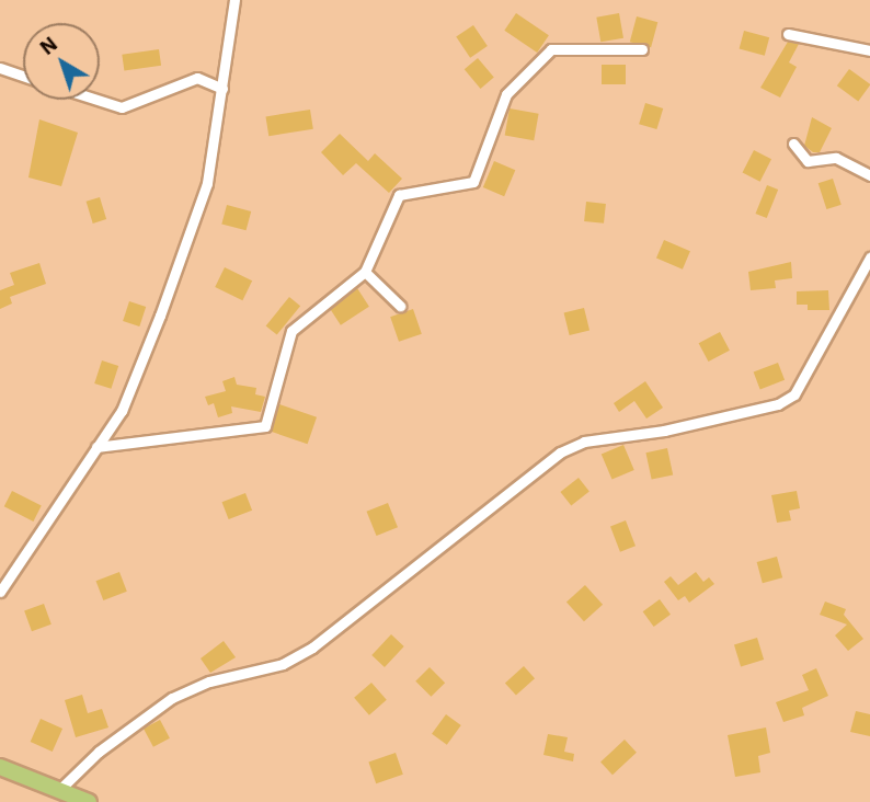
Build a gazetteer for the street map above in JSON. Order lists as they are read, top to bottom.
{
  "north": "top left"
}
